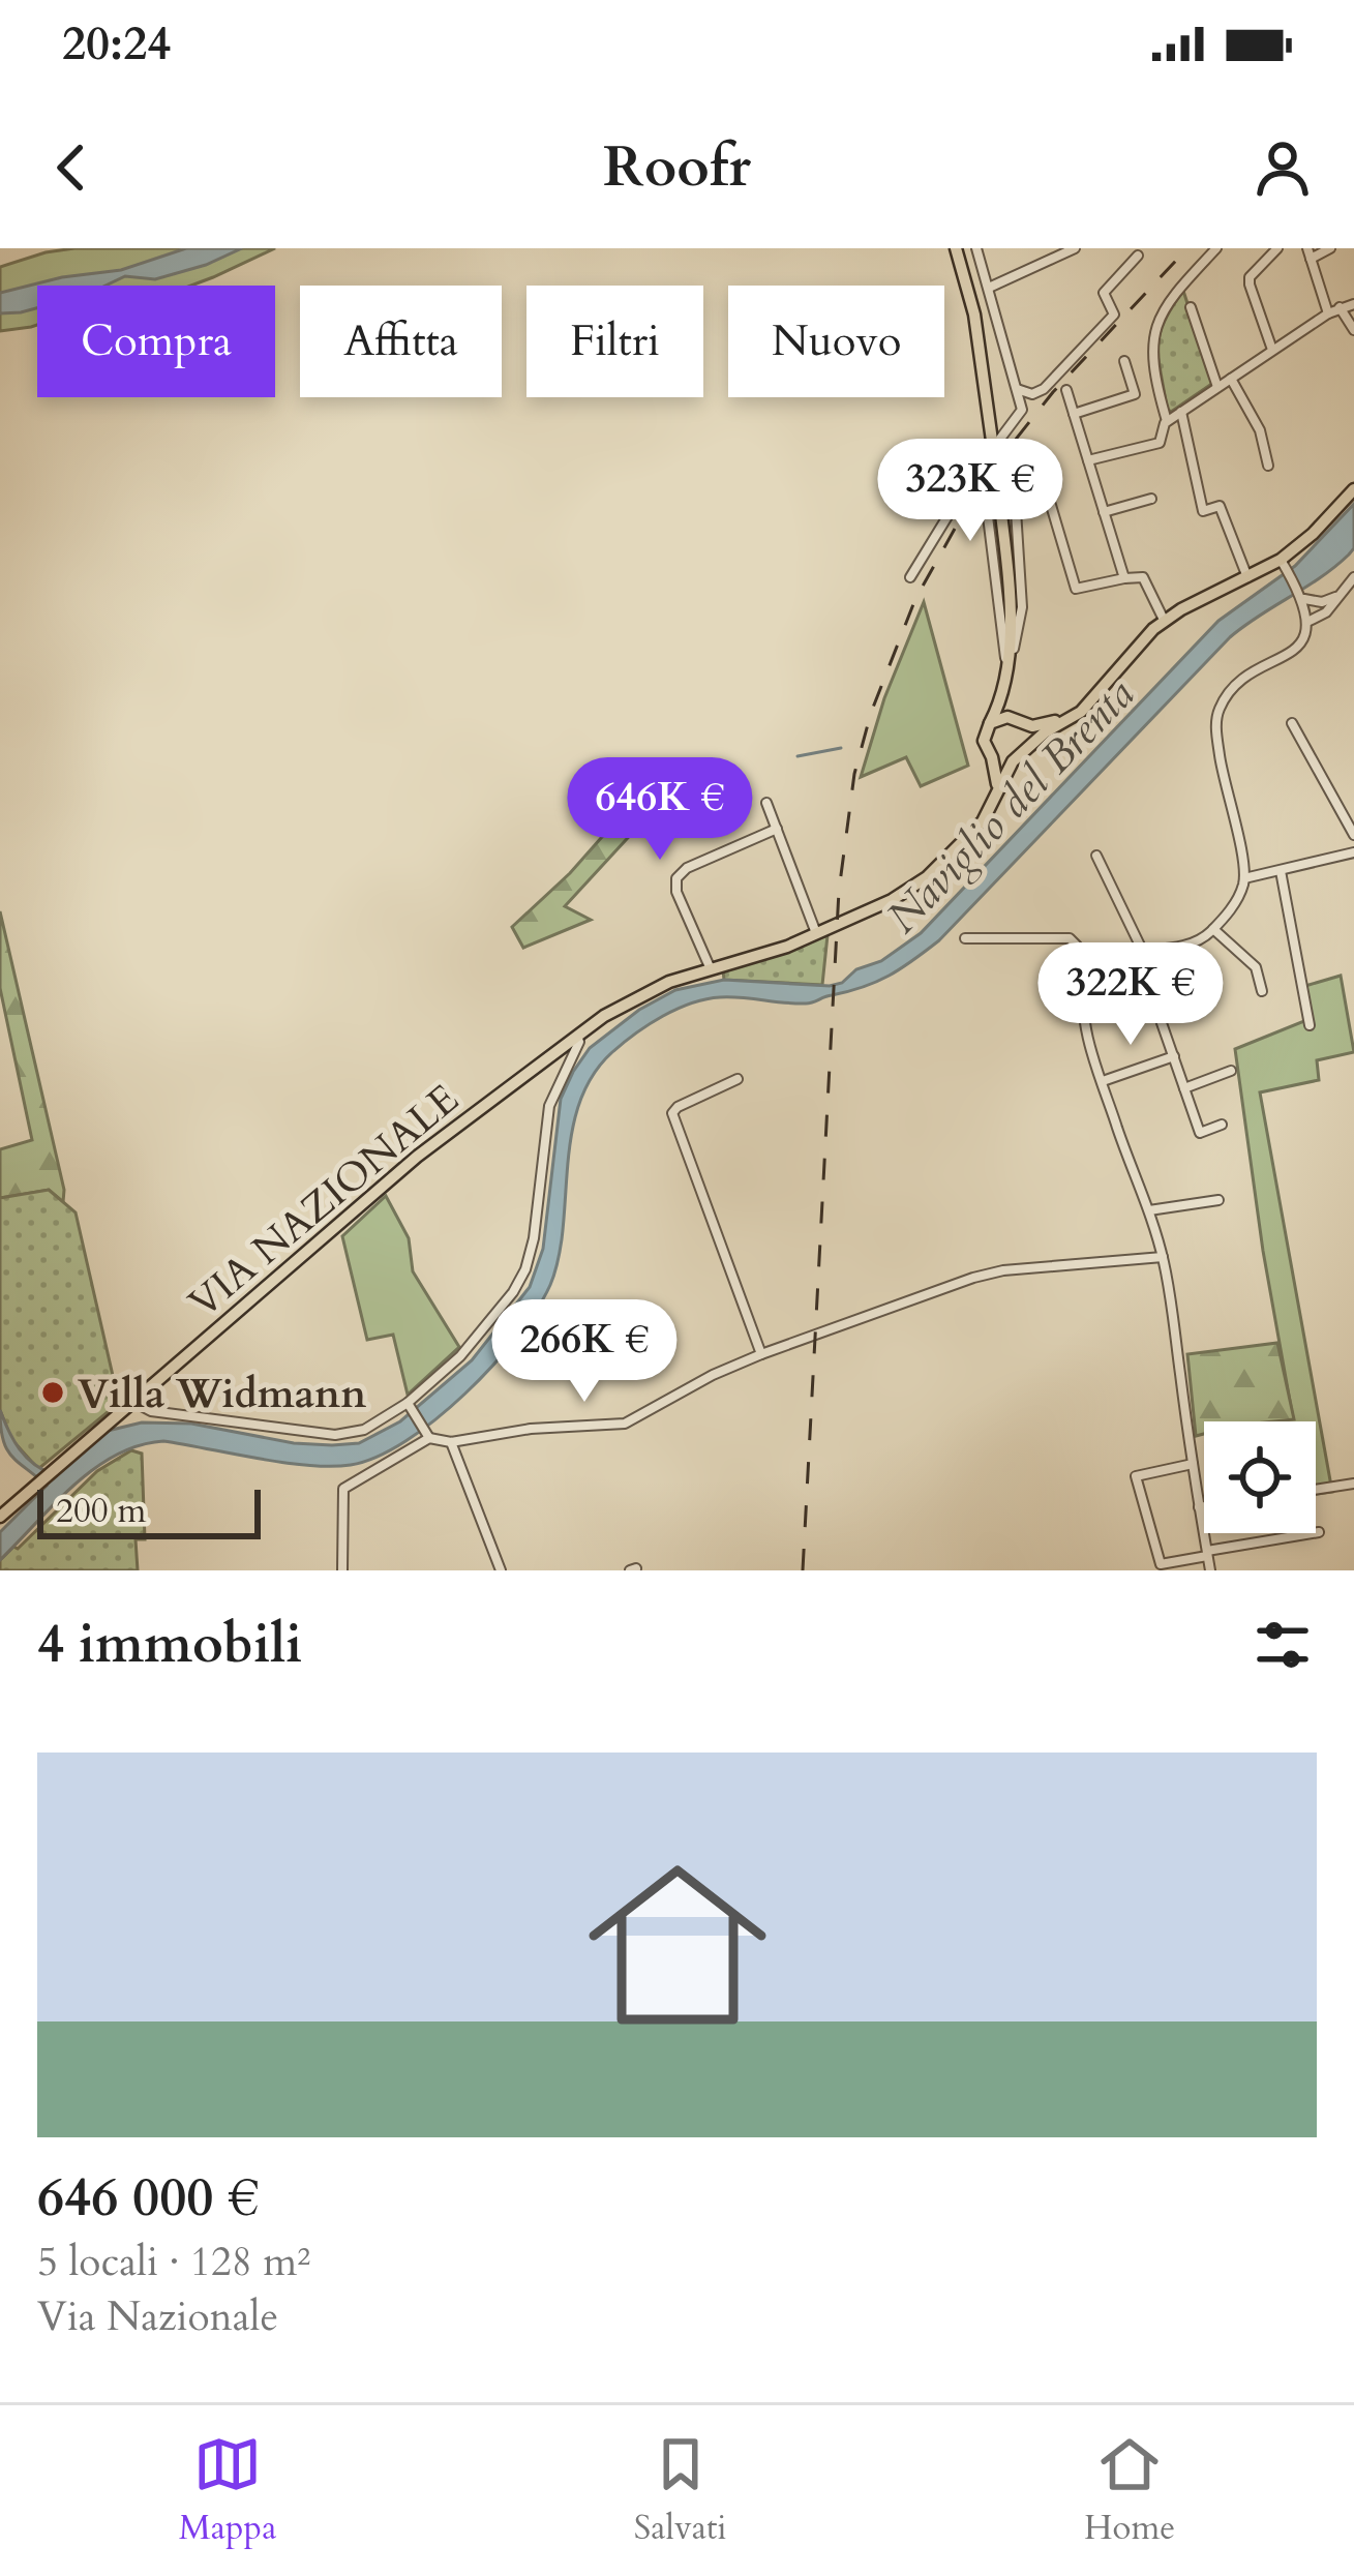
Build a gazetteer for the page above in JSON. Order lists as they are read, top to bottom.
{
  "streets": {
    "main road": ["VIA NAZIONALE"]
  },
  "water": ["Naviglio del Brenta"],
  "places": ["Villa Widmann"],
  "scale_bar": "200 m",
  "page": {
    "status": "20:24",
    "header": "Roofr",
    "chip": [
      "Compra",
      "Affitta",
      "Filtri",
      "Nuovo"
    ],
    "price": [
      "323K €",
      "646K €",
      "322K €",
      "266K €"
    ],
    "scale": "200 m",
    "heading": "4 immobili",
    "list": [
      {
        "name": "646 000 €",
        "note": "5 locali · 128 m² · Via Nazionale"
      }
    ],
    "tabs": ["Mappa", "Salvati", "Home"]
  }
}
